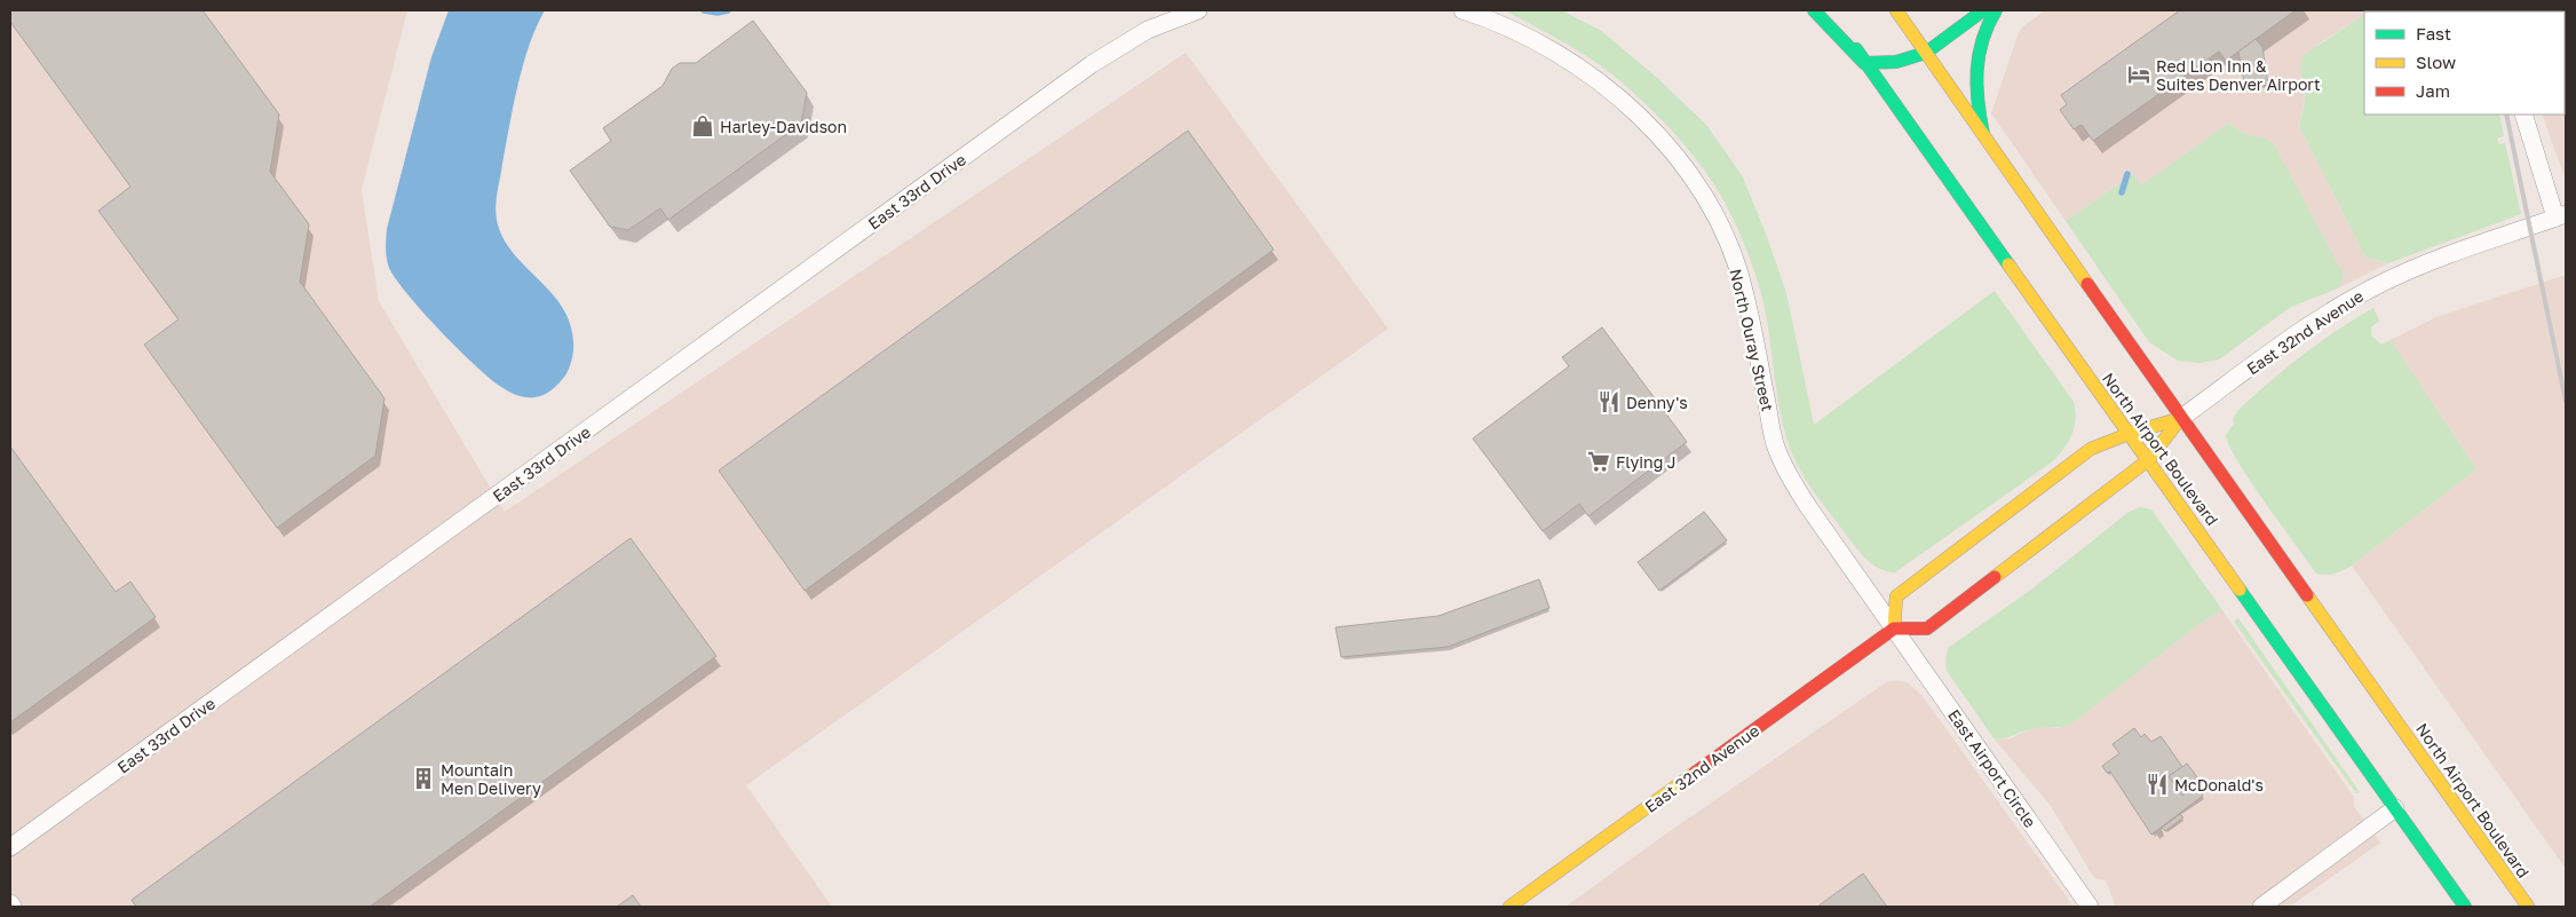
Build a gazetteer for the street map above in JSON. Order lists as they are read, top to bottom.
{
  "streets": {
    "main road": ["East 32nd Avenue", "North Airport Boulevard"],
    "street": ["East 33rd Drive", "North Ouray Street", "East Airport Circle"]
  },
  "crossings": [
    ["East 32nd Avenue", "North Ouray Street"],
    ["East 32nd Avenue", "North Airport Boulevard"],
    ["East 32nd Avenue", "East Airport Circle"],
    ["North Ouray Street", "East Airport Circle"]
  ],
  "places": {
    "hotel": ["Red Lion Inn & Suites Denver Airport"],
    "shop": ["Harley-Davidson"],
    "restaurant": ["Denny's", "McDonald's"],
    "supermarket": ["Flying J"],
    "building": ["Mountain Men Delivery"]
  },
  "legend": ["Fast", "Slow", "Jam"]
}
